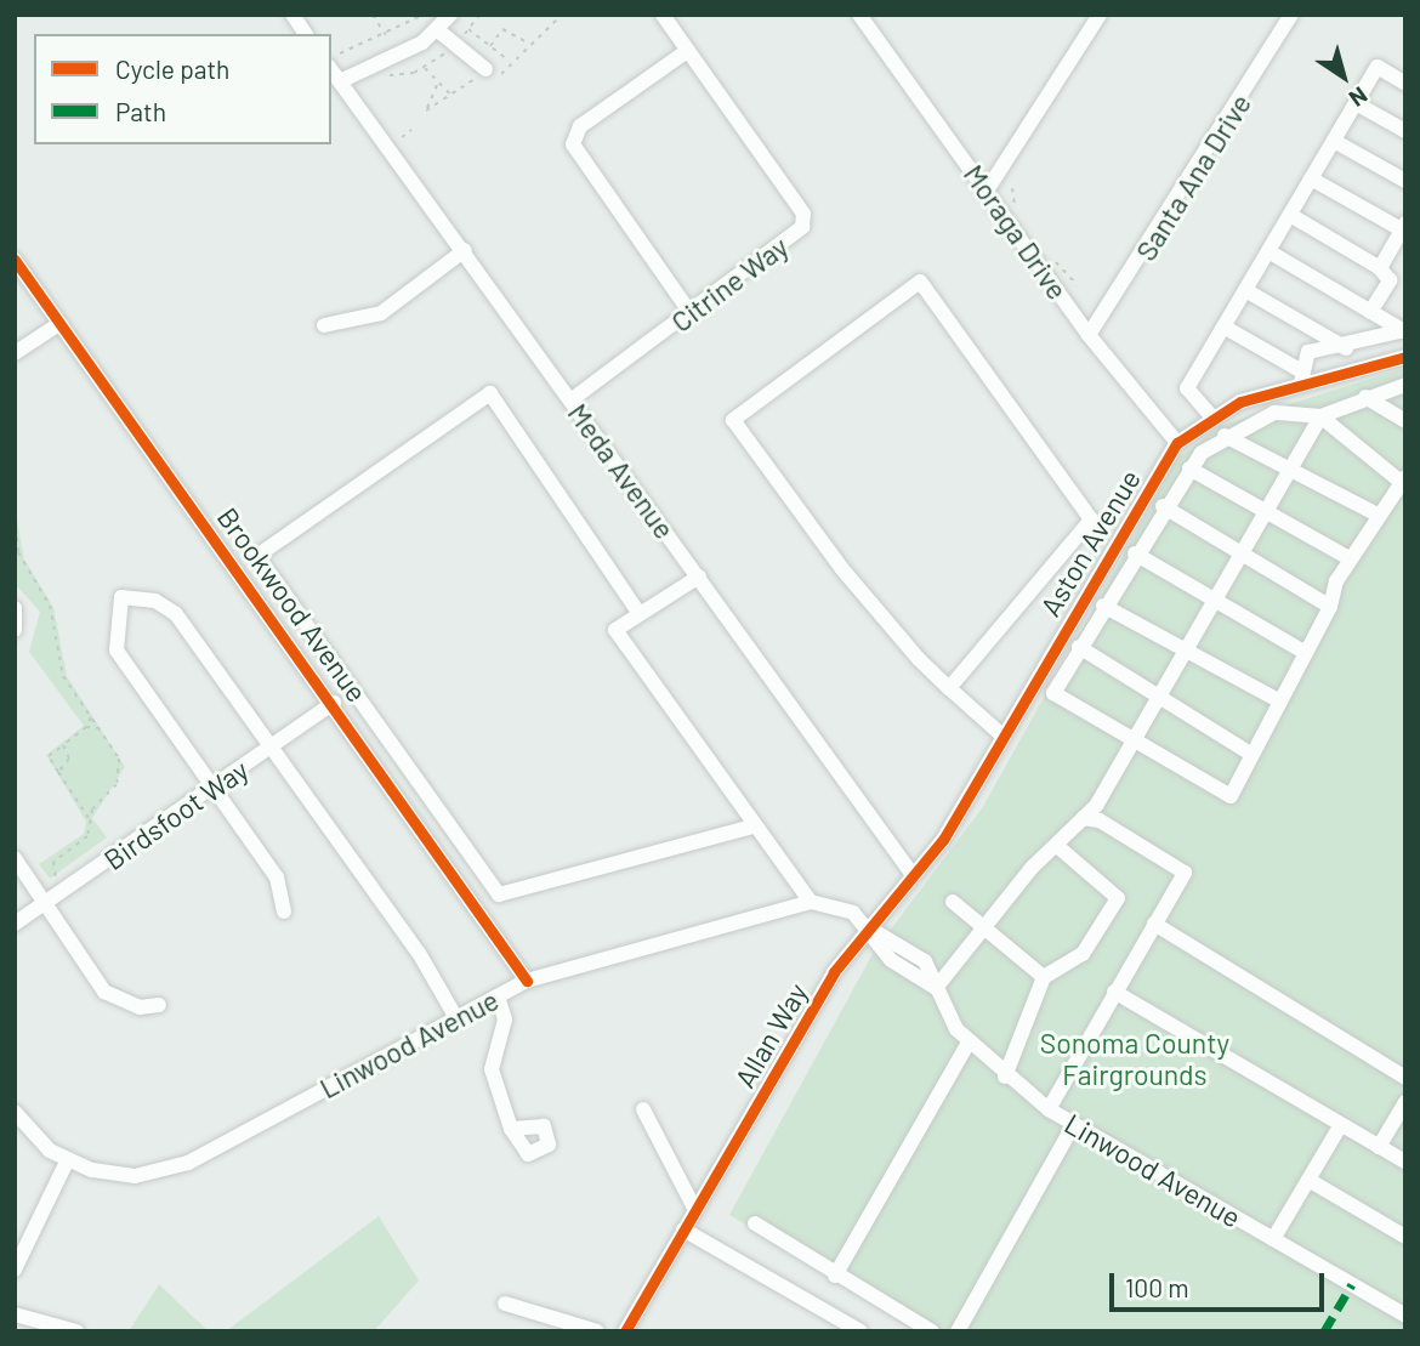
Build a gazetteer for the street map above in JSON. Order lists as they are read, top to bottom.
{
  "streets": {
    "street": [
      "Santa Ana Drive",
      "Moraga Drive",
      "Citrine Way",
      "Meda Avenue",
      "Aston Avenue",
      "Brookwood Avenue",
      "Birdsfoot Way",
      "Allan Way",
      "Linwood Avenue"
    ]
  },
  "crossings": [
    ["Santa Ana Drive", "Moraga Drive"],
    ["Moraga Drive", "Aston Avenue"],
    ["Citrine Way", "Meda Avenue"],
    ["Meda Avenue", "Aston Avenue"],
    ["Meda Avenue", "Allan Way"],
    ["Aston Avenue", "Allan Way"],
    ["Brookwood Avenue", "Birdsfoot Way"],
    ["Brookwood Avenue", "Linwood Avenue"],
    ["Allan Way", "Linwood Avenue"]
  ],
  "parks": ["Sonoma County Fairgrounds"],
  "legend": ["Cycle path", "Path"],
  "scale_bar": "100 m",
  "north": "bottom right"
}
